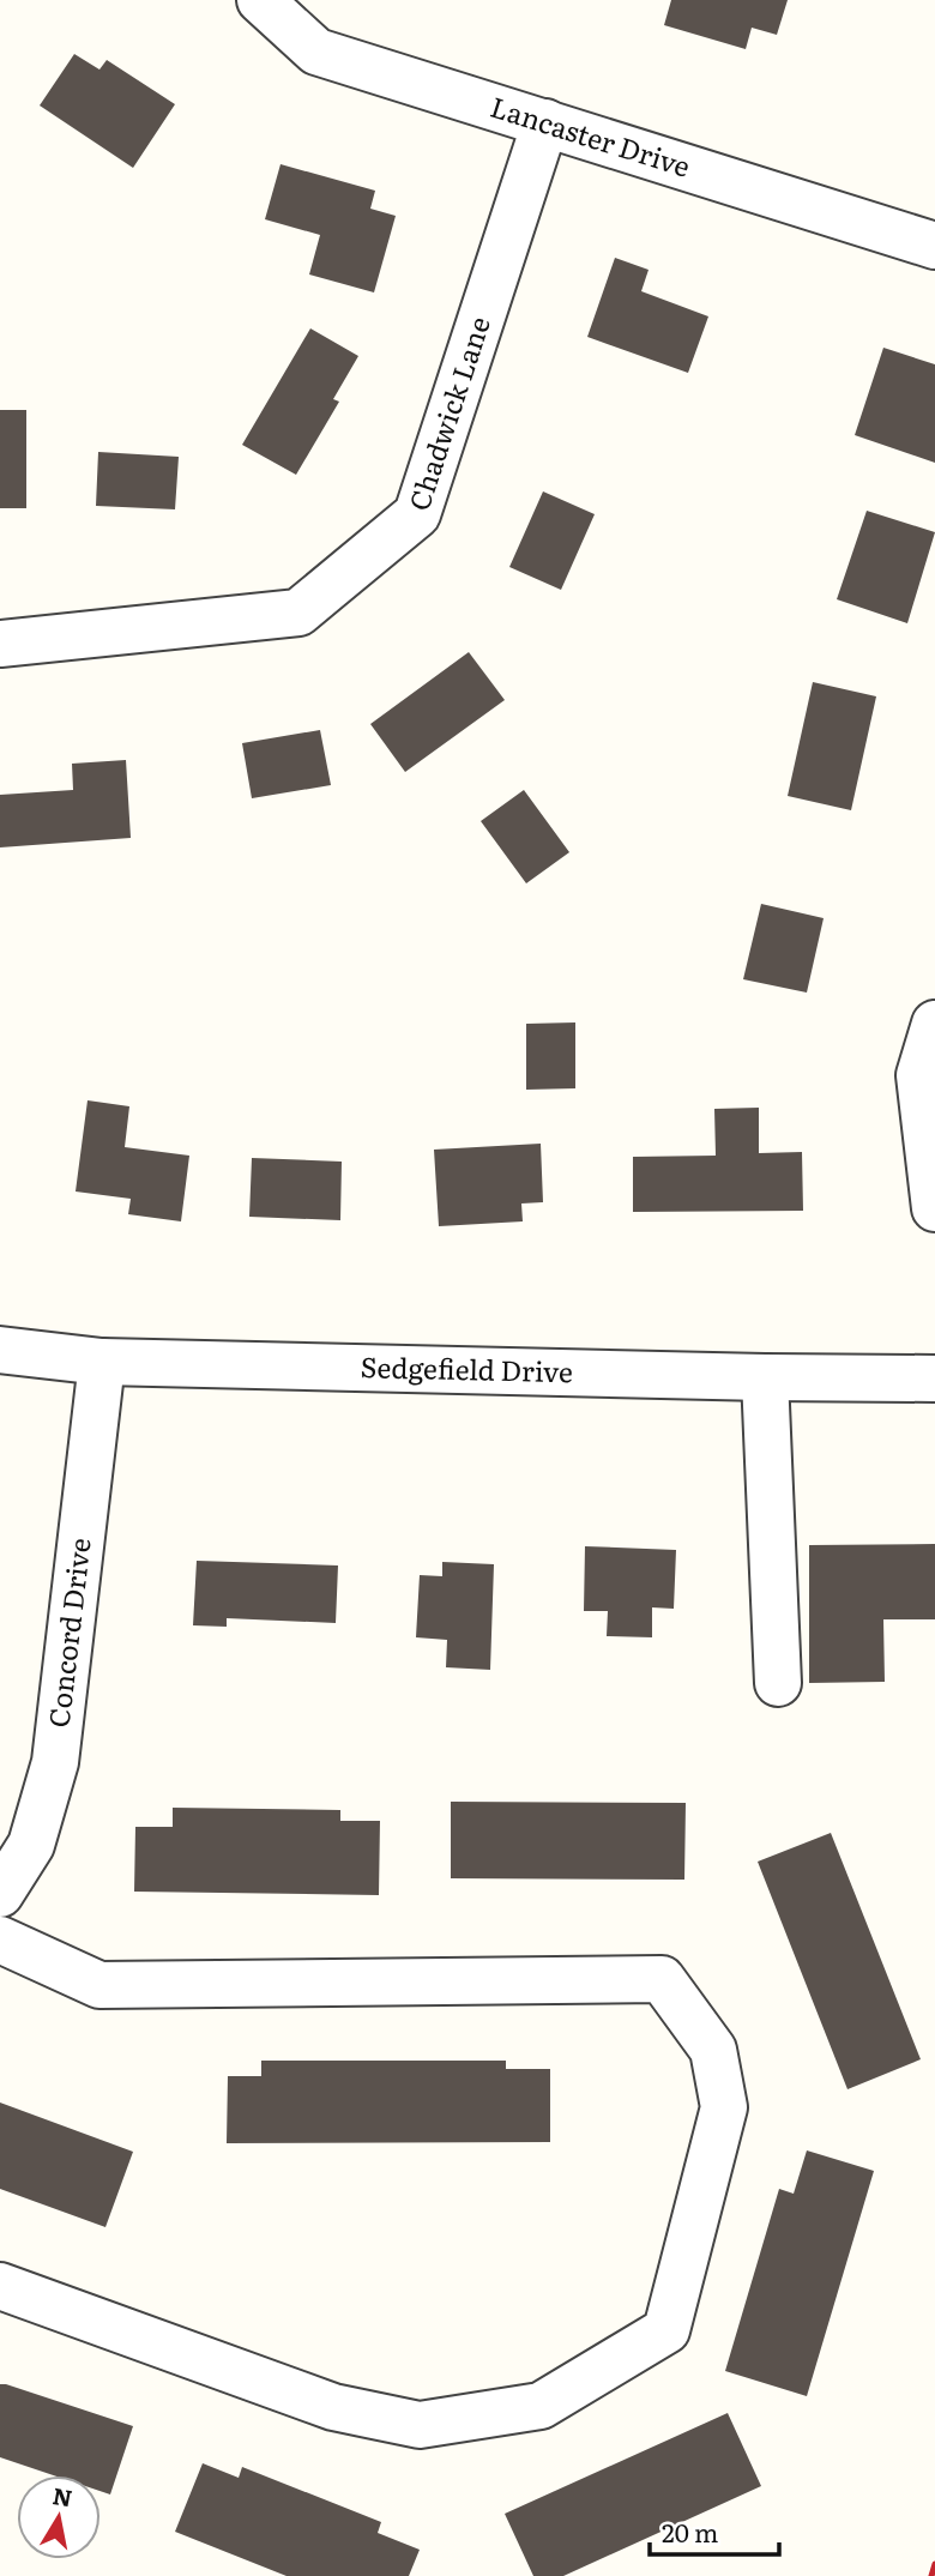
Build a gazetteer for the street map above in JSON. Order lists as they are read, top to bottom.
{
  "streets": {
    "street": [
      "Lancaster Drive",
      "Chadwick Lane",
      "Sedgefield Drive",
      "Concord Drive"
    ]
  },
  "crossings": [
    ["Lancaster Drive", "Chadwick Lane"],
    ["Sedgefield Drive", "Concord Drive"]
  ],
  "scale_bar": "20 m",
  "north": "top"
}
